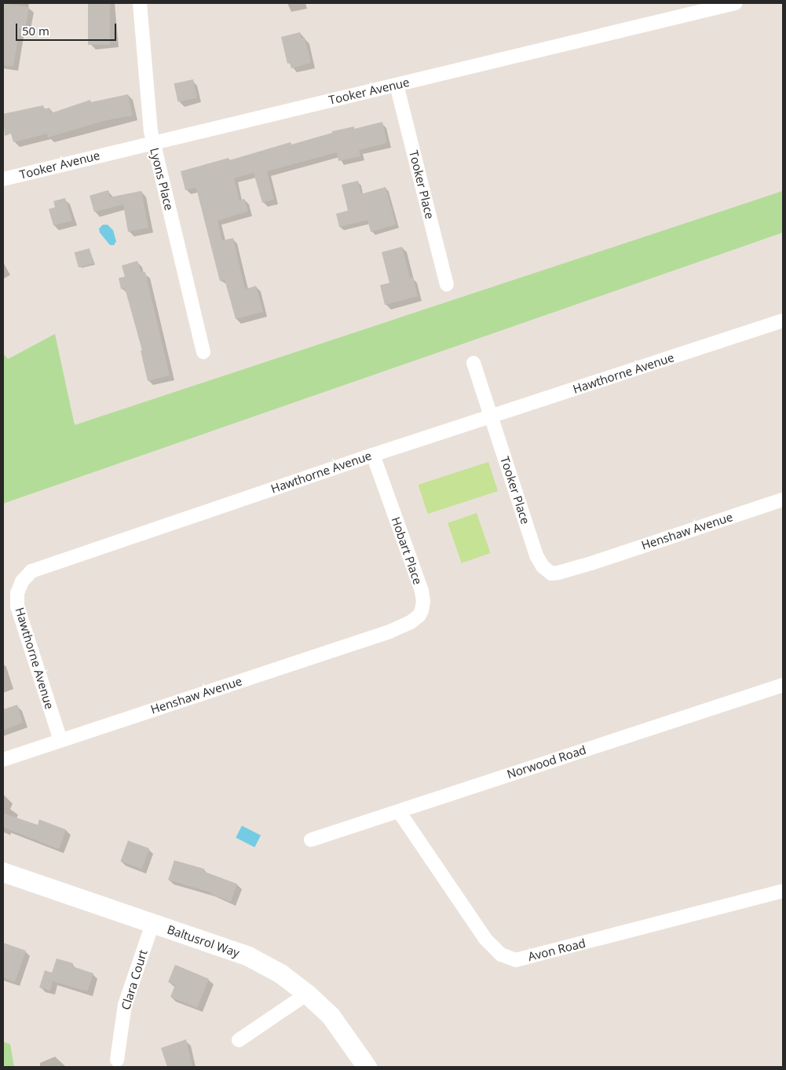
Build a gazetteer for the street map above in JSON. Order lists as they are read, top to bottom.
{
  "streets": {
    "street": [
      "Tooker Avenue",
      "Lyons Place",
      "Tooker Place",
      "Hawthorne Avenue",
      "Henshaw Avenue",
      "Hobart Place",
      "Norwood Road",
      "Baltusrol Way",
      "Avon Road",
      "Clara Court"
    ]
  },
  "crossings": [
    ["Tooker Avenue", "Lyons Place"],
    ["Tooker Avenue", "Tooker Place"],
    ["Tooker Place", "Hawthorne Avenue"],
    ["Tooker Place", "Henshaw Avenue"],
    ["Hawthorne Avenue", "Henshaw Avenue"],
    ["Hawthorne Avenue", "Hobart Place"],
    ["Henshaw Avenue", "Hobart Place"],
    ["Norwood Road", "Avon Road"],
    ["Baltusrol Way", "Clara Court"]
  ],
  "scale_bar": "50 m"
}
